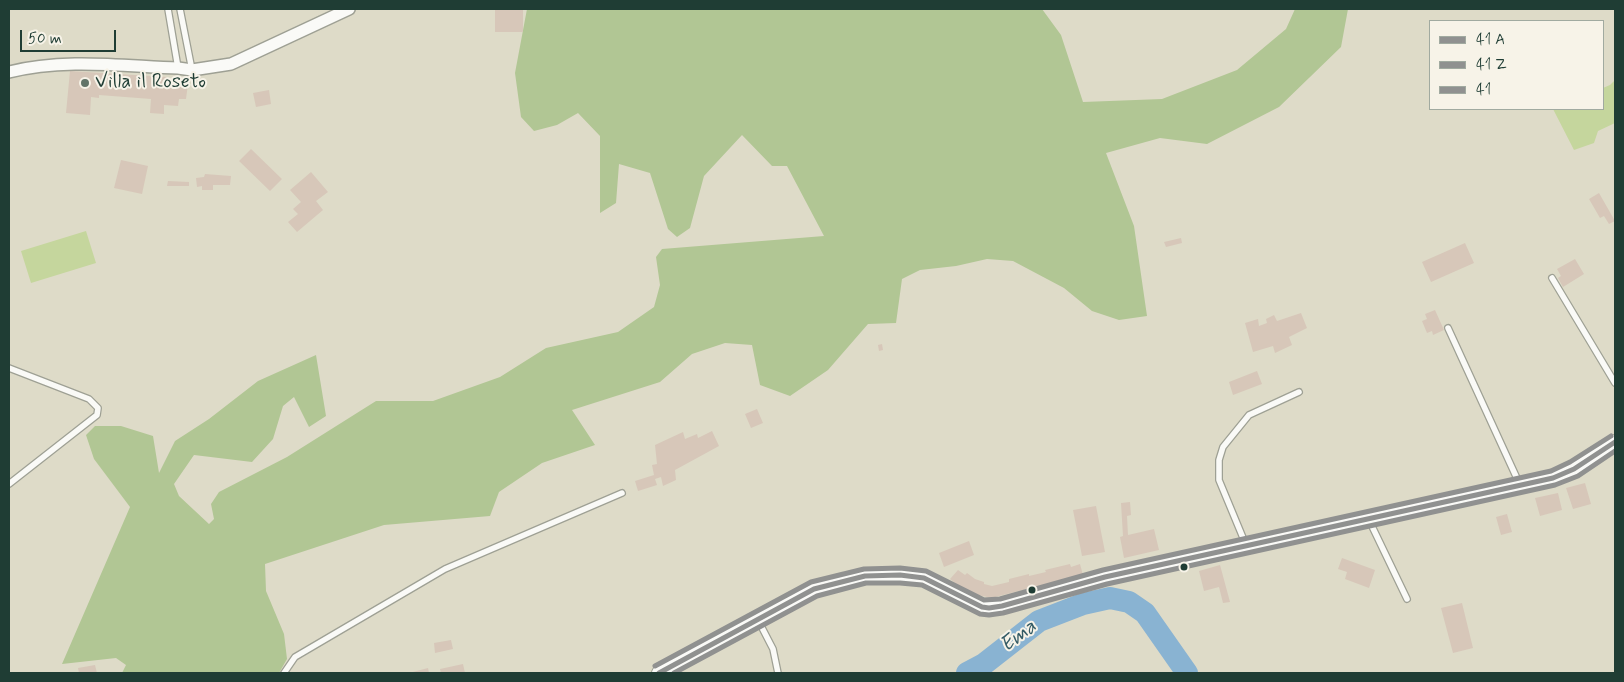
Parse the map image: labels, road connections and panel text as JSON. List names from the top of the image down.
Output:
{
  "water": ["Ema"],
  "places": ["Villa il Roseto"],
  "lines": ["transit line 41"],
  "legend": ["41 A", "41 Z", "41"],
  "scale_bar": "50 m"
}
